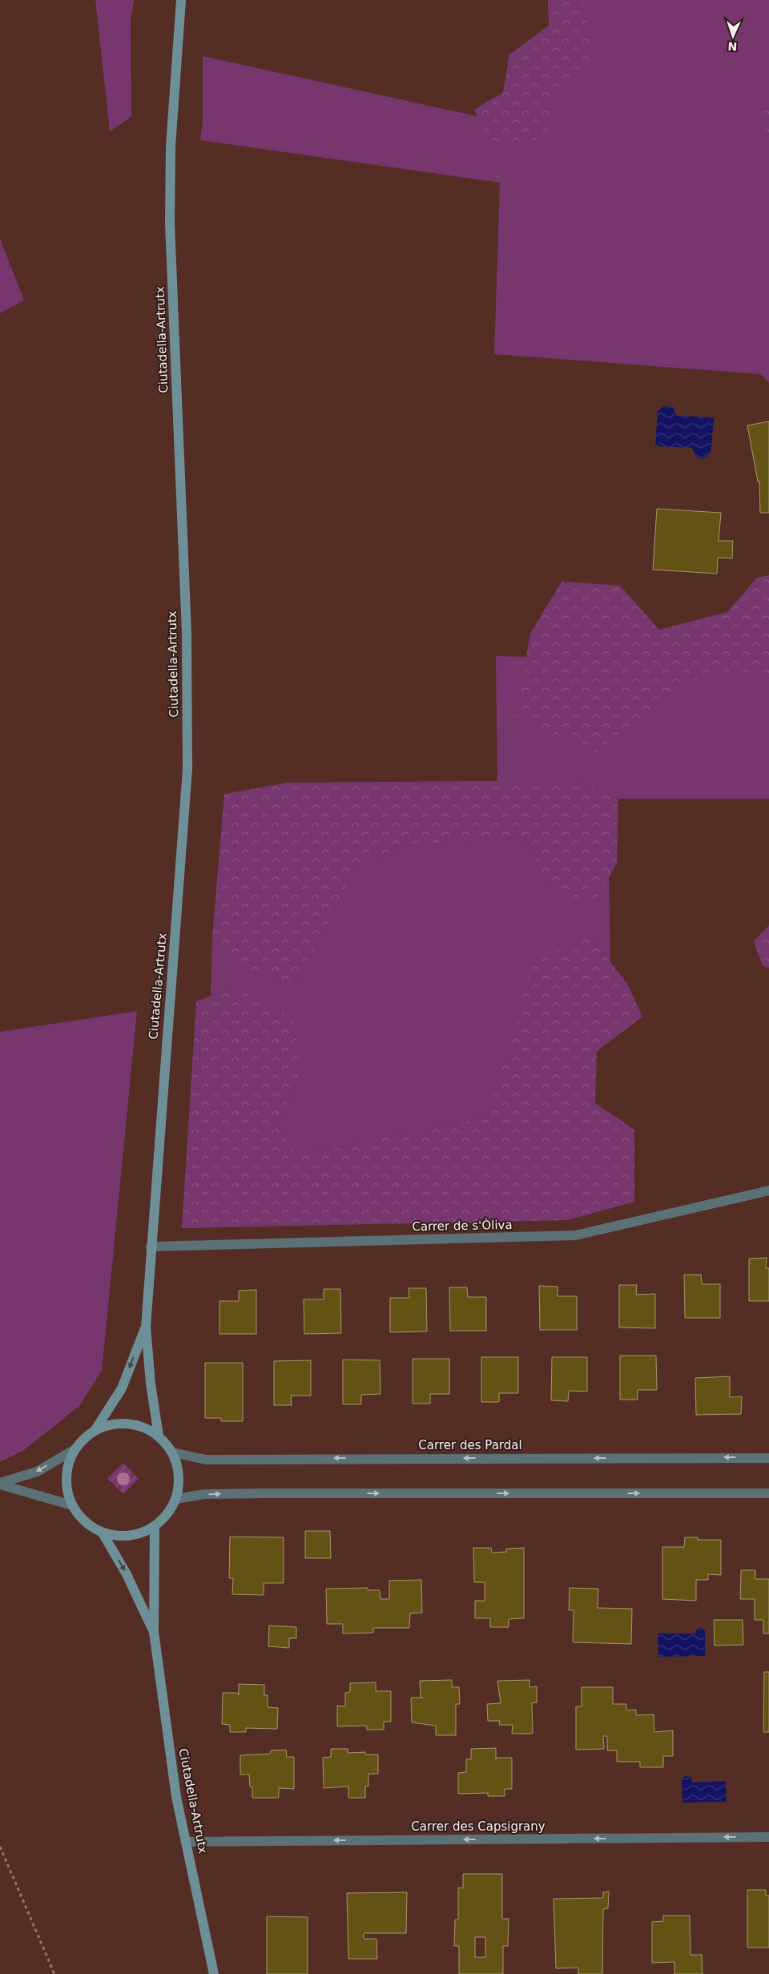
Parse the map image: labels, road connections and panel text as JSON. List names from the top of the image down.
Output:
{
  "streets": {
    "main road": ["Ciutadella-Artrutx"],
    "street": ["Carrer de s'Òliva", "Carrer des Pardal", "Carrer des Capsigrany"]
  },
  "crossings": [
    ["Ciutadella-Artrutx", "Carrer de s'Òliva"],
    ["Ciutadella-Artrutx", "Carrer des Pardal"],
    ["Ciutadella-Artrutx", "Carrer des Capsigrany"]
  ],
  "one_way": ["Carrer des Capsigrany"],
  "north": "bottom"
}
